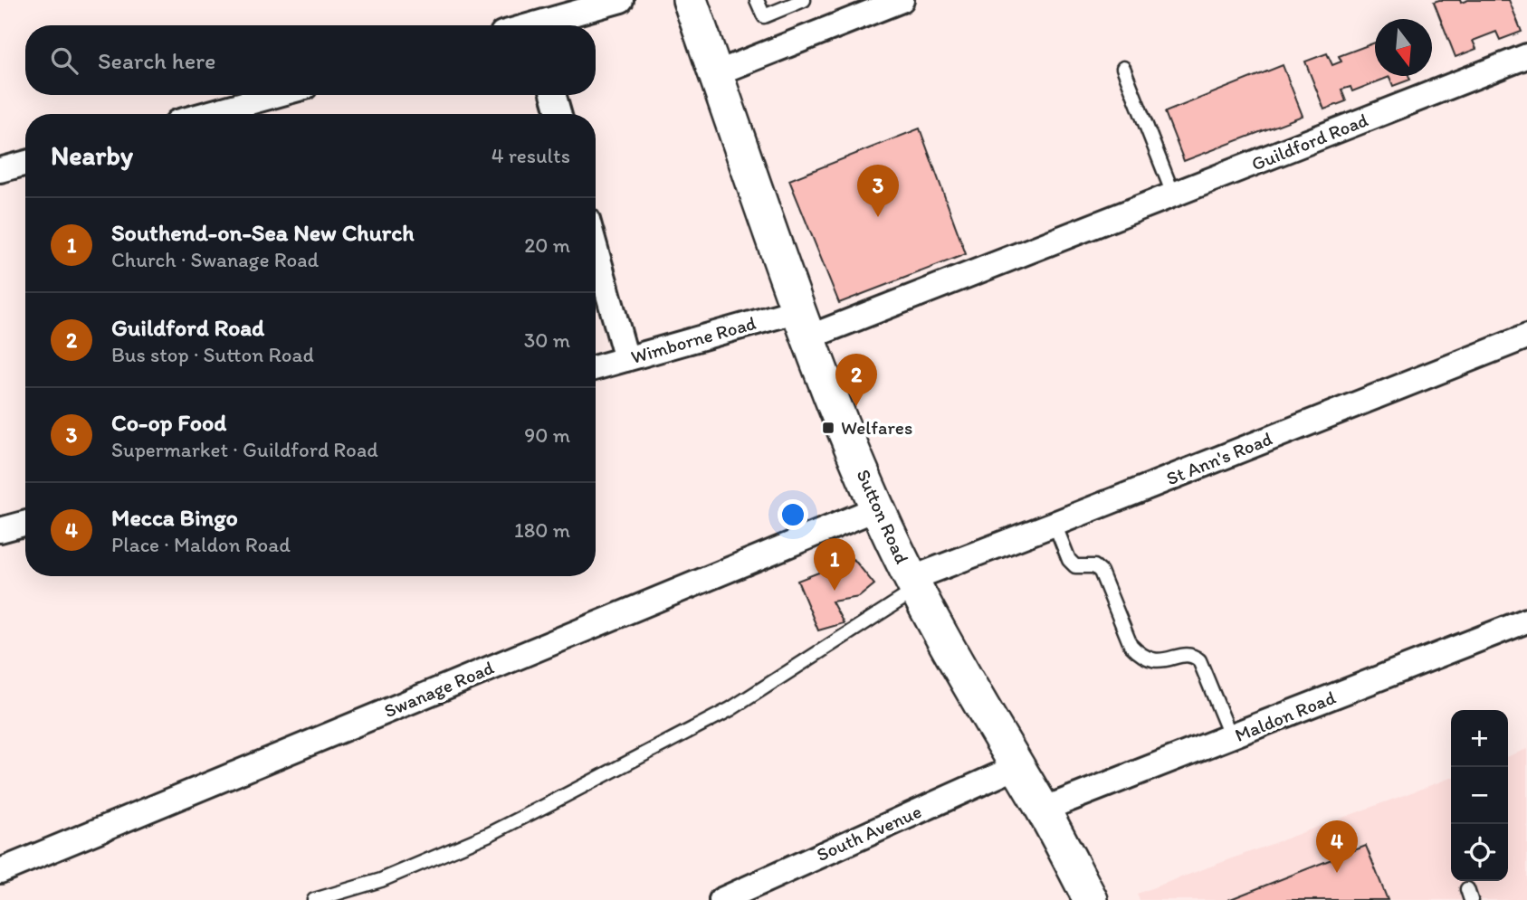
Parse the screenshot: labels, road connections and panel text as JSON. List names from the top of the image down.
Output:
{
  "streets": {
    "main road": ["Sutton Road"],
    "street": [
      "Guildford Road",
      "Wimborne Road",
      "St Ann's Road",
      "Swanage Road",
      "Maldon Road",
      "South Avenue"
    ]
  },
  "crossings": [
    ["Guildford Road", "Wimborne Road"],
    ["Guildford Road", "Sutton Road"],
    ["Wimborne Road", "Sutton Road"],
    ["St Ann's Road", "Sutton Road"],
    ["Sutton Road", "Swanage Road"],
    ["Sutton Road", "Maldon Road"],
    ["Sutton Road", "South Avenue"]
  ],
  "places": {
    "transit": ["Welfares"]
  },
  "north": "bottom",
  "page": {
    "search": "Search here",
    "heading": ["Nearby", "4 results"],
    "pins": [
      "3",
      "2",
      "1",
      "4"
    ],
    "list": [
      {
        "mark": "1",
        "name": "Southend-on-Sea New Church",
        "note": "Church · Swanage Road",
        "value": "20 m"
      },
      {
        "mark": "2",
        "name": "Guildford Road",
        "note": "Bus stop · Sutton Road",
        "value": "30 m"
      },
      {
        "mark": "3",
        "name": "Co-op Food",
        "note": "Supermarket · Guildford Road",
        "value": "90 m"
      },
      {
        "mark": "4",
        "name": "Mecca Bingo",
        "note": "Place · Maldon Road",
        "value": "180 m"
      }
    ],
    "map_buttons": ["+", "−"]
  }
}
